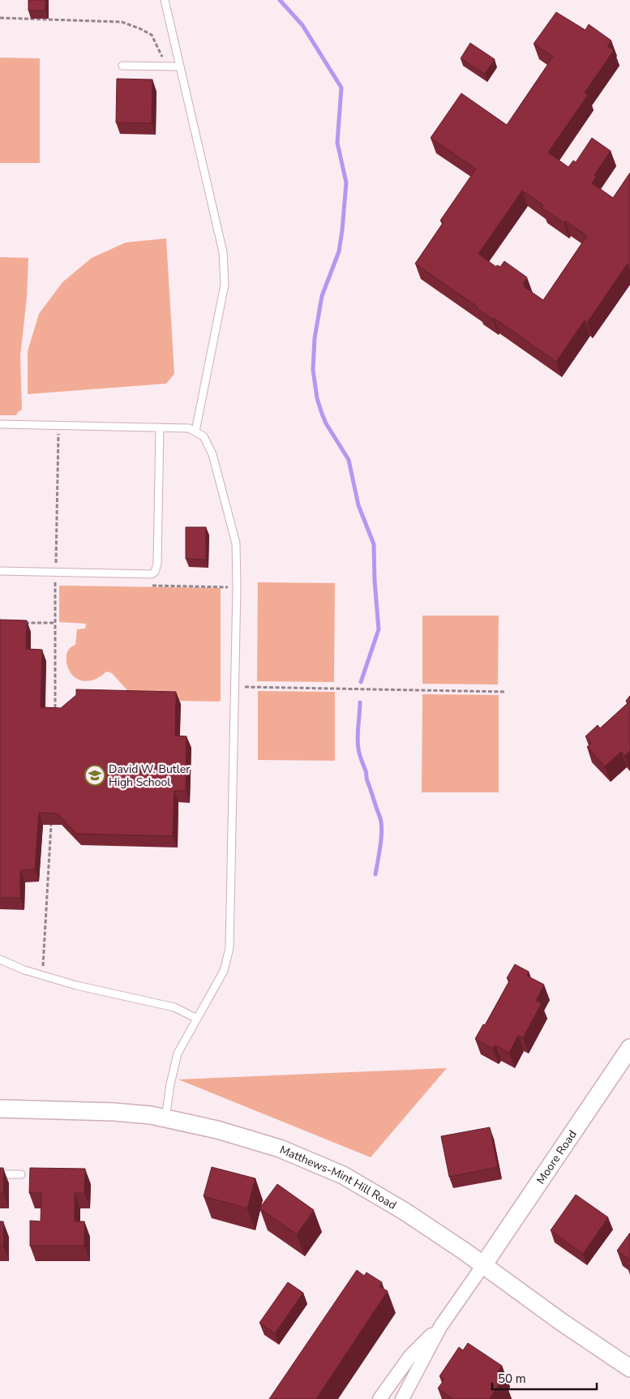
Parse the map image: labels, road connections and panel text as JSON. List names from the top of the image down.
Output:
{
  "streets": {
    "street": ["Moore Road", "Matthews-Mint Hill Road"]
  },
  "crossings": [
    ["Moore Road", "Matthews-Mint Hill Road"]
  ],
  "places": {
    "school or university": ["David W. Butler High School"]
  },
  "scale_bar": "50 m"
}
